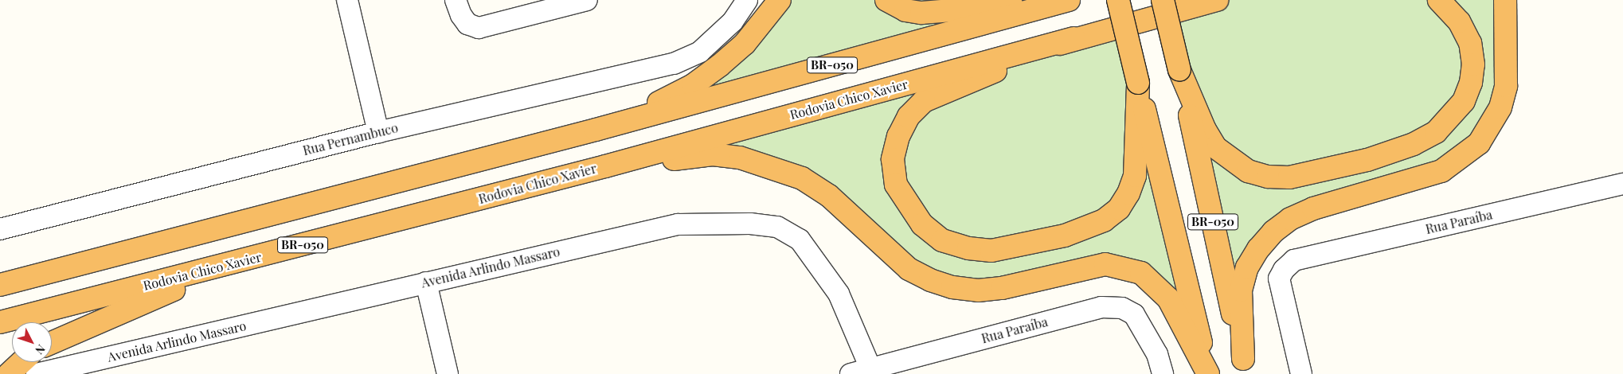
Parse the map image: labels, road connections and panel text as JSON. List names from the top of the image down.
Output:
{
  "streets": {
    "highway": ["BR-050", "Rodovia Chico Xavier"],
    "street": ["Rua Pernambuco", "Rua Paraíba", "Avenida Arlindo Massaro"]
  },
  "crossings": [
    ["Rua Paraíba", "Avenida Arlindo Massaro"]
  ],
  "north": "bottom right"
}
